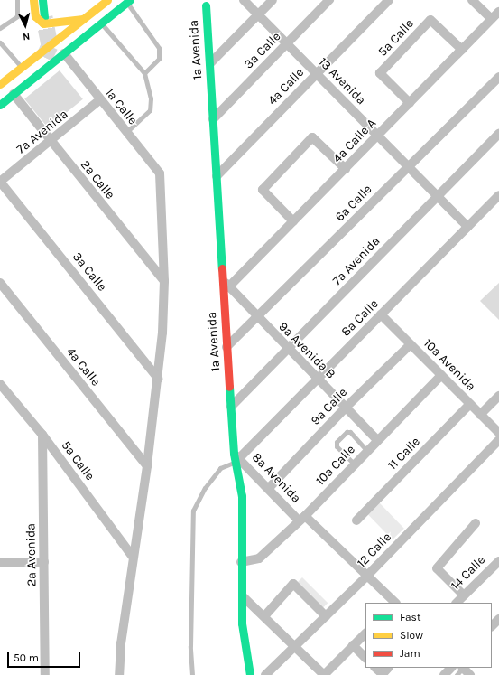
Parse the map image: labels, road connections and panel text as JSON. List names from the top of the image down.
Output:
{
  "streets": {
    "main road": ["1a Avenida"],
    "street": [
      "5a Calle",
      "3a Calle",
      "13 Avenida",
      "4a Calle",
      "1a Calle",
      "7a Avenida",
      "4a Calle A",
      "2a Calle",
      "6a Calle",
      "8a Calle",
      "9a Avenida B",
      "10a Avenida",
      "9a Calle",
      "11 Calle",
      "10a Calle",
      "8a Avenida",
      "12 Calle",
      "2a Avenida",
      "14 Calle"
    ]
  },
  "crossings": [
    ["5a Calle", "4a Calle A"],
    ["5a Calle", "2a Avenida"],
    ["1a Avenida", "3a Calle"],
    ["1a Avenida", "4a Calle"],
    ["1a Avenida", "7a Avenida"],
    ["1a Avenida", "6a Calle"],
    ["1a Avenida", "8a Calle"],
    ["1a Avenida", "9a Avenida B"],
    ["1a Avenida", "10a Calle"],
    ["1a Avenida", "8a Avenida"],
    ["3a Calle", "13 Avenida"],
    ["3a Calle", "7a Avenida"],
    ["13 Avenida", "4a Calle"],
    ["13 Avenida", "7a Avenida"],
    ["13 Avenida", "4a Calle A"],
    ["13 Avenida", "6a Calle"],
    ["13 Avenida", "8a Calle"],
    ["1a Calle", "7a Avenida"],
    ["1a Calle", "2a Calle"],
    ["7a Avenida", "2a Calle"],
    ["7a Avenida", "9a Avenida B"],
    ["4a Calle A", "9a Avenida B"],
    ["6a Calle", "9a Avenida B"],
    ["8a Calle", "9a Avenida B"],
    ["8a Calle", "10a Avenida"],
    ["8a Calle", "8a Avenida"],
    ["9a Avenida B", "9a Calle"],
    ["9a Avenida B", "10a Calle"],
    ["10a Avenida", "9a Calle"],
    ["10a Avenida", "11 Calle"],
    ["10a Avenida", "10a Calle"],
    ["9a Calle", "8a Avenida"],
    ["10a Calle", "8a Avenida"],
    ["8a Avenida", "12 Calle"]
  ],
  "legend": ["Fast", "Slow", "Jam"],
  "scale_bar": "50 m",
  "north": "bottom"
}
